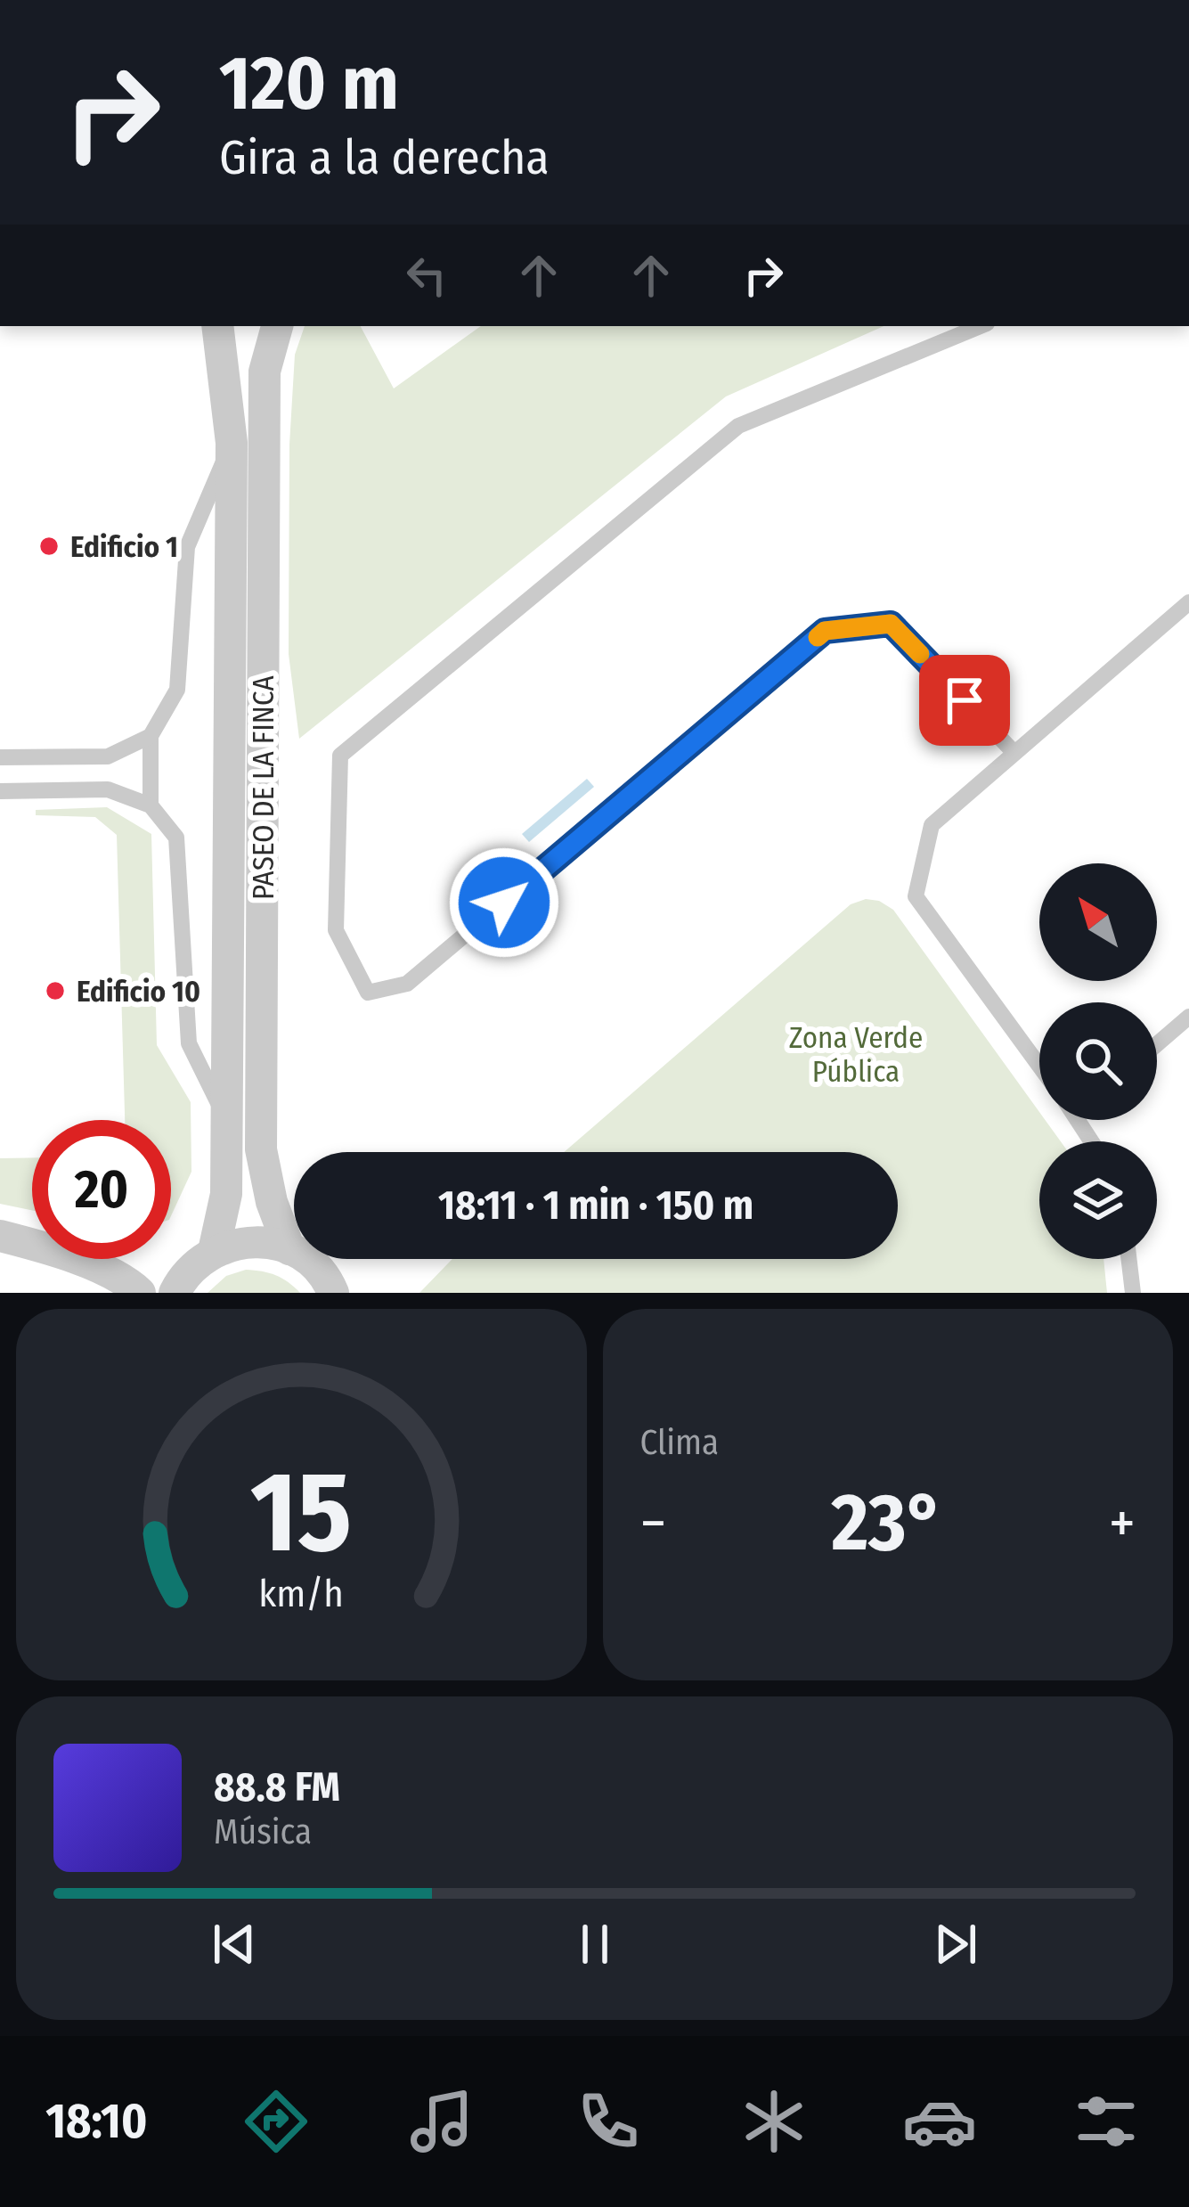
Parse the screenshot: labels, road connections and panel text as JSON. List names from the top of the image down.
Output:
{
  "streets": {
    "street": ["PASEO DE LA FINCA"]
  },
  "parks": ["Zona Verde Pública"],
  "places": ["Edificio 1", "Edificio 10"],
  "north": "top left",
  "page": {
    "turn": ["120 m", "Gira a la derecha"],
    "limit": "20",
    "trip": "18:11 · 1 min · 150 m",
    "tile": "Clima",
    "heat": ["−", "23°", "+"],
    "song": ["88.8 FM", "Música"],
    "tabs": "18:10",
    "gauge": ["15", "km/h"]
  }
}
